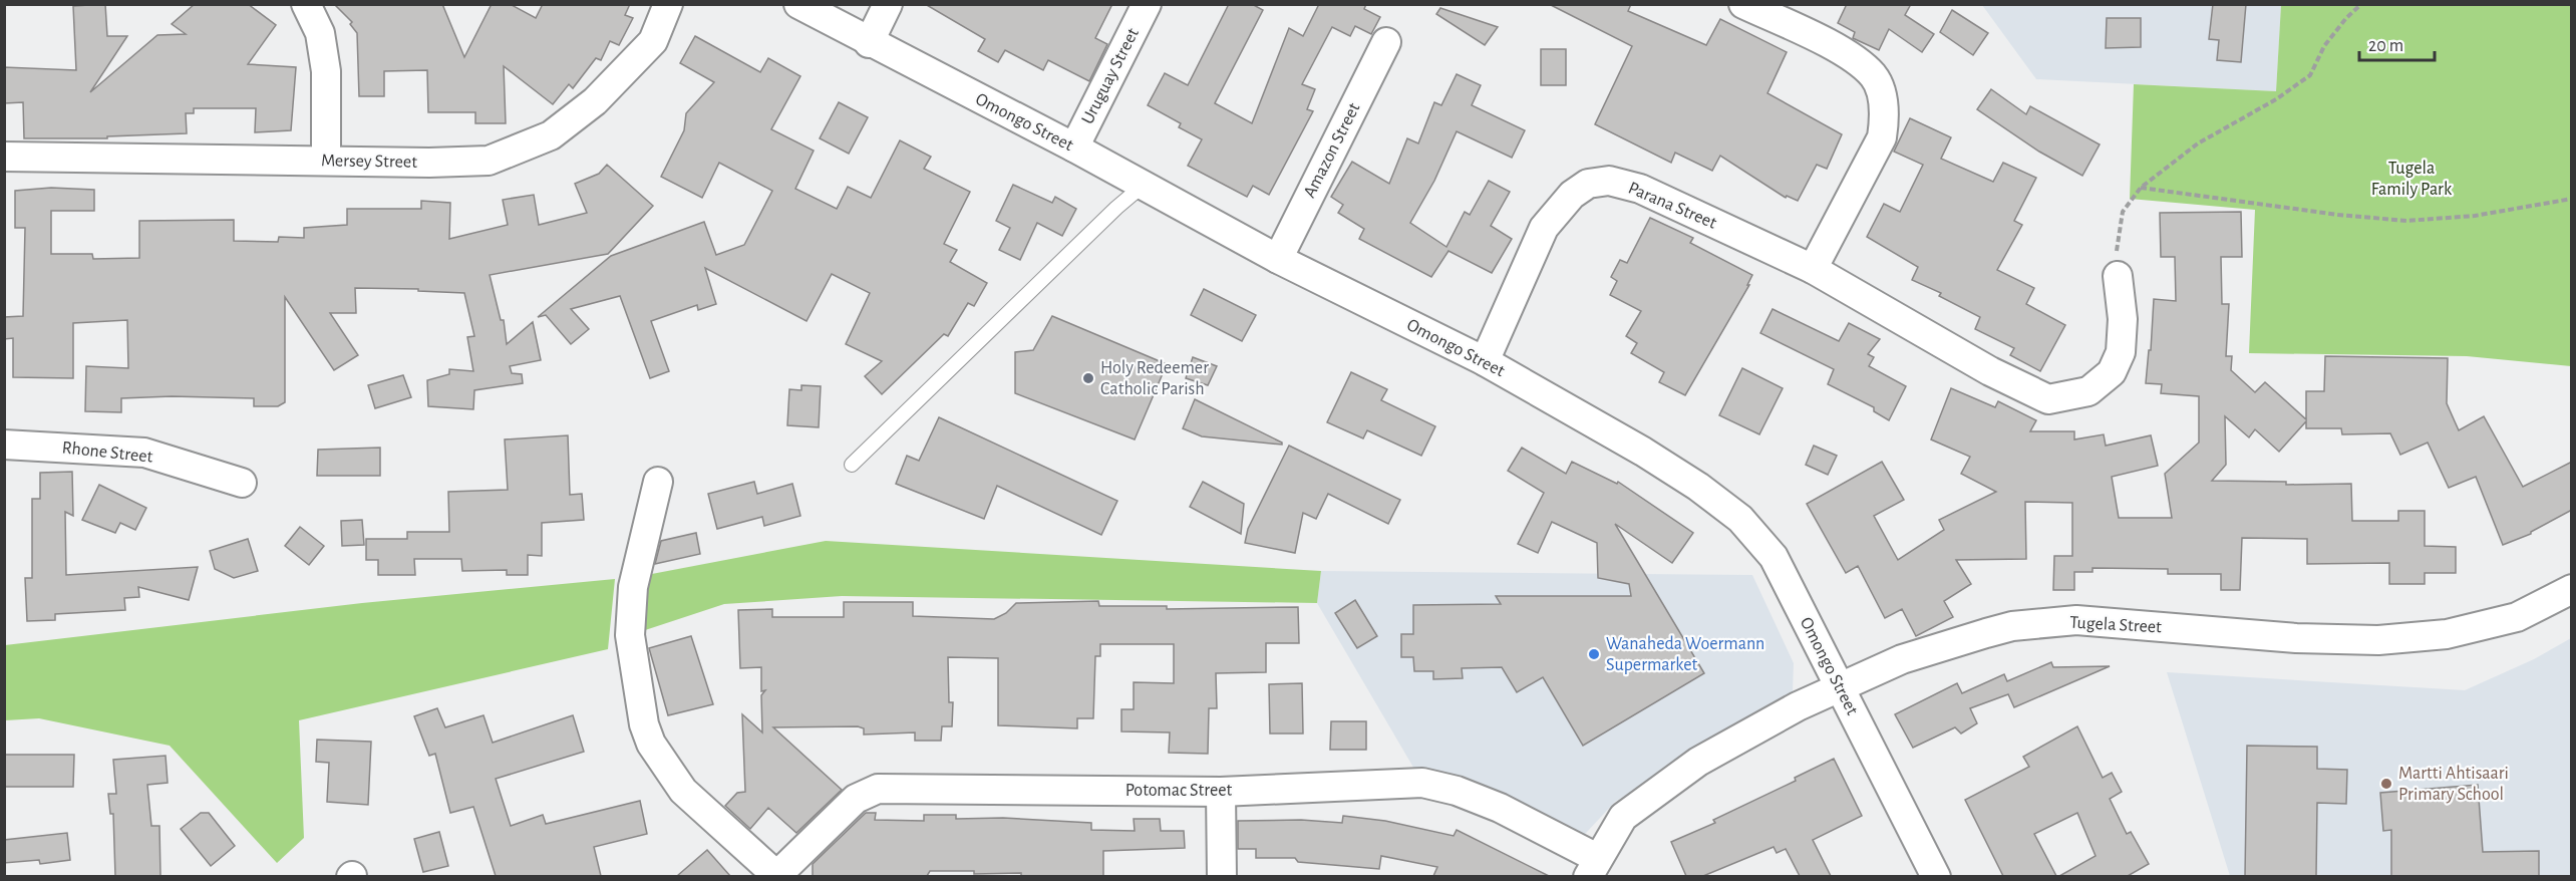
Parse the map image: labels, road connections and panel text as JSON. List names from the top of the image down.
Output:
{
  "streets": {
    "street": [
      "Uruguay Street",
      "Omongo Street",
      "Amazon Street",
      "Mersey Street",
      "Parana Street",
      "Rhone Street",
      "Tugela Street",
      "Potomac Street"
    ]
  },
  "crossings": [
    ["Uruguay Street", "Omongo Street"],
    ["Omongo Street", "Amazon Street"],
    ["Omongo Street", "Parana Street"],
    ["Omongo Street", "Tugela Street"],
    ["Tugela Street", "Potomac Street"]
  ],
  "parks": ["Tugela Family Park"],
  "places": ["Holy Redeemer Catholic Parish", "Wanaheda Woermann Supermarket", "Martti Ahtisaari Primary School"],
  "scale_bar": "20 m"
}
